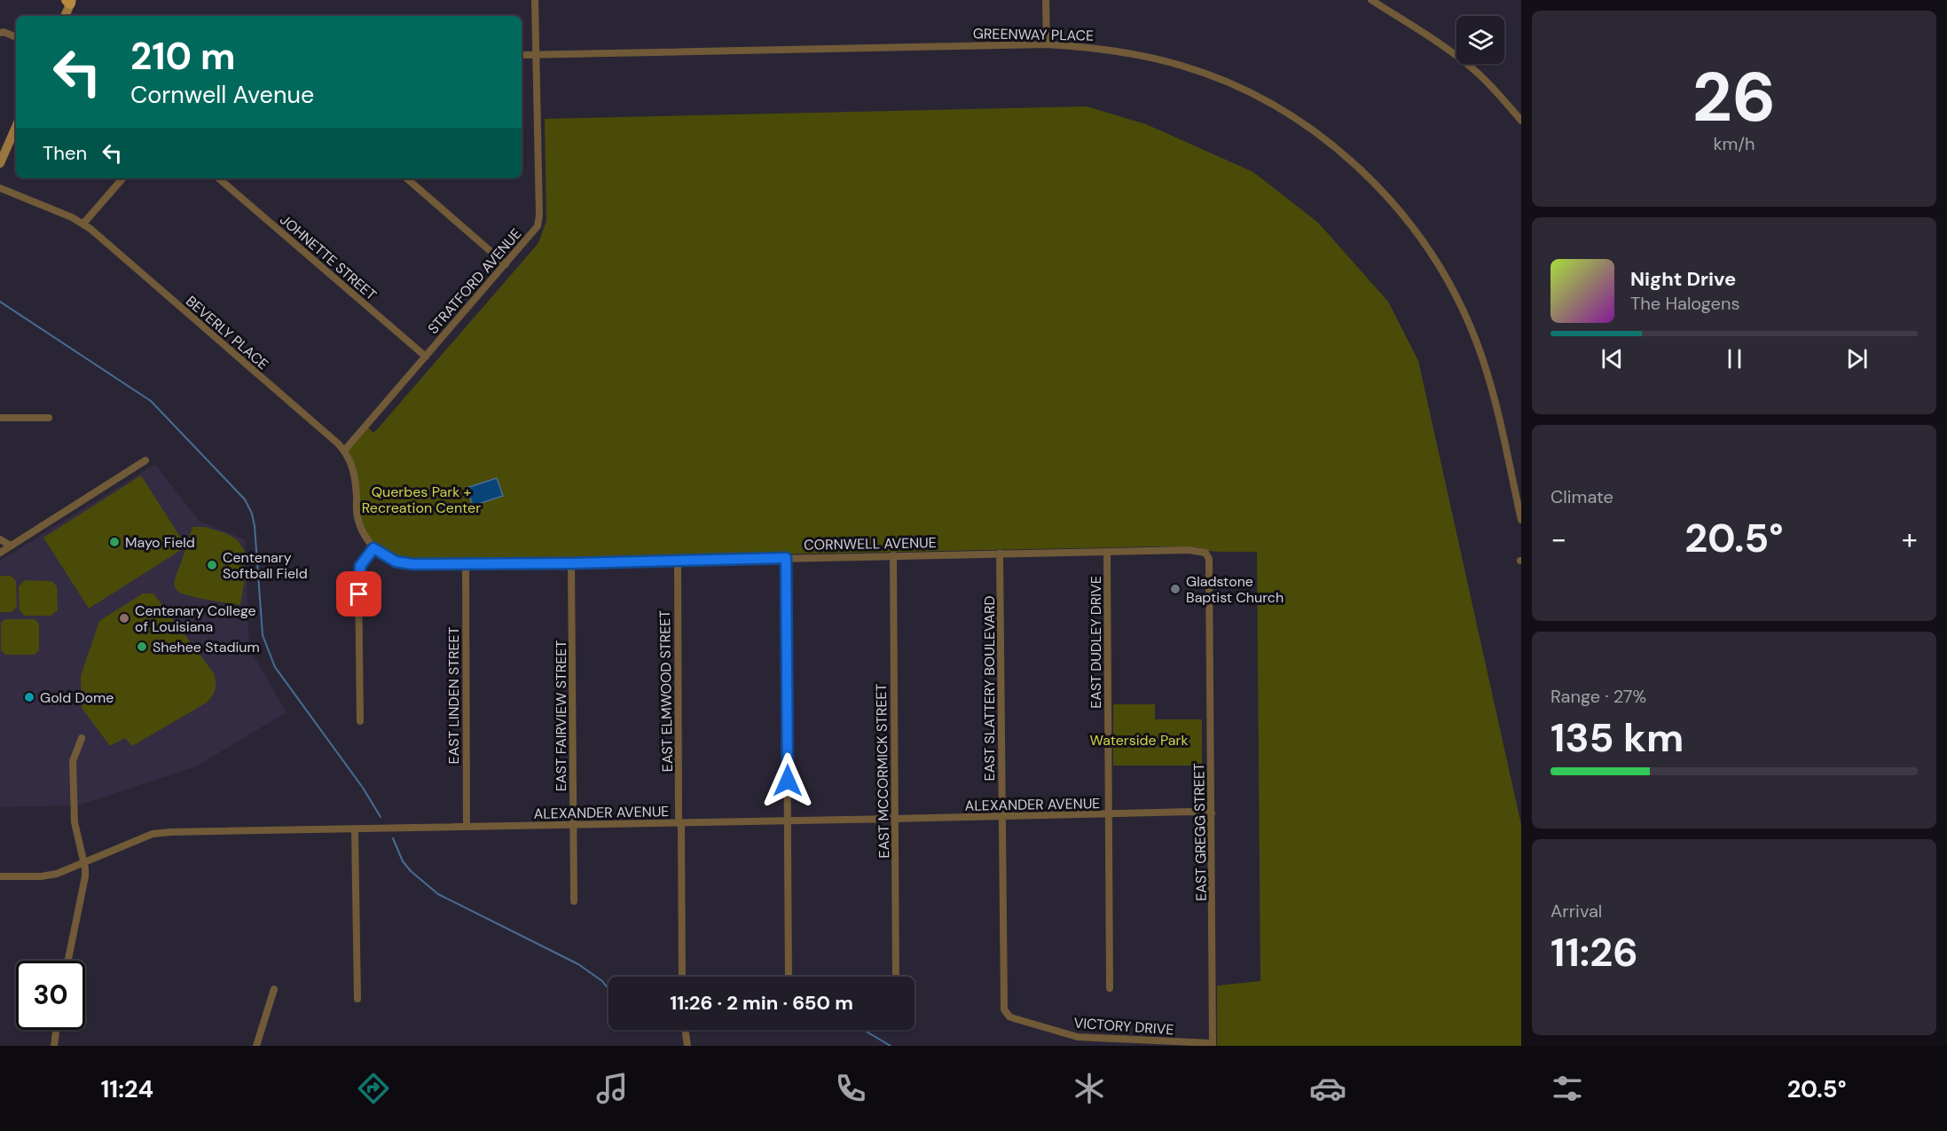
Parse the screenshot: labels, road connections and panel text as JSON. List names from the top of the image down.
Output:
{
  "streets": {
    "street": [
      "GREENWAY PLACE",
      "JOHNETTE STREET",
      "STRATFORD AVENUE",
      "BEVERLY PLACE",
      "CORNWELL AVENUE",
      "EAST DUDLEY DRIVE",
      "EAST SLATTERY BOULEVARD",
      "EAST ELMWOOD STREET",
      "EAST LINDEN STREET",
      "EAST FAIRVIEW STREET",
      "EAST MCCORMICK STREET",
      "ALEXANDER AVENUE",
      "EAST GREGG STREET",
      "VICTORY DRIVE"
    ]
  },
  "crossings": [
    ["GREENWAY PLACE", "STRATFORD AVENUE"],
    ["JOHNETTE STREET", "STRATFORD AVENUE"],
    ["STRATFORD AVENUE", "BEVERLY PLACE"],
    ["BEVERLY PLACE", "CORNWELL AVENUE"],
    ["CORNWELL AVENUE", "EAST DUDLEY DRIVE"],
    ["CORNWELL AVENUE", "EAST SLATTERY BOULEVARD"],
    ["CORNWELL AVENUE", "EAST ELMWOOD STREET"],
    ["CORNWELL AVENUE", "EAST LINDEN STREET"],
    ["CORNWELL AVENUE", "EAST FAIRVIEW STREET"],
    ["CORNWELL AVENUE", "EAST MCCORMICK STREET"],
    ["CORNWELL AVENUE", "EAST GREGG STREET"],
    ["EAST DUDLEY DRIVE", "ALEXANDER AVENUE"],
    ["EAST SLATTERY BOULEVARD", "ALEXANDER AVENUE"],
    ["EAST SLATTERY BOULEVARD", "VICTORY DRIVE"],
    ["EAST ELMWOOD STREET", "ALEXANDER AVENUE"],
    ["EAST LINDEN STREET", "ALEXANDER AVENUE"],
    ["EAST FAIRVIEW STREET", "ALEXANDER AVENUE"],
    ["EAST MCCORMICK STREET", "ALEXANDER AVENUE"],
    ["ALEXANDER AVENUE", "EAST GREGG STREET"],
    ["EAST GREGG STREET", "VICTORY DRIVE"]
  ],
  "parks": ["Querbes Park + Recreation Center", "Waterside Park"],
  "places": [
    "Mayo Field",
    "Centenary Softball Field",
    "Gladstone Baptist Church",
    "Centenary College of Louisiana",
    "Shehee Stadium",
    "Gold Dome"
  ],
  "page": {
    "tile": [
      ["26", "km/h"],
      "Climate",
      ["Range · 27%", "135 km"],
      ["Arrival", "11:26"]
    ],
    "turn": ["210 m", "Cornwell Avenue"],
    "then": "Then",
    "song": ["Night Drive", "The Halogens"],
    "heat": ["−", "20.5°", "+"],
    "limit": "30",
    "trip": "11:26 · 2 min · 650 m",
    "tabs": ["11:24", "20.5°"]
  }
}
